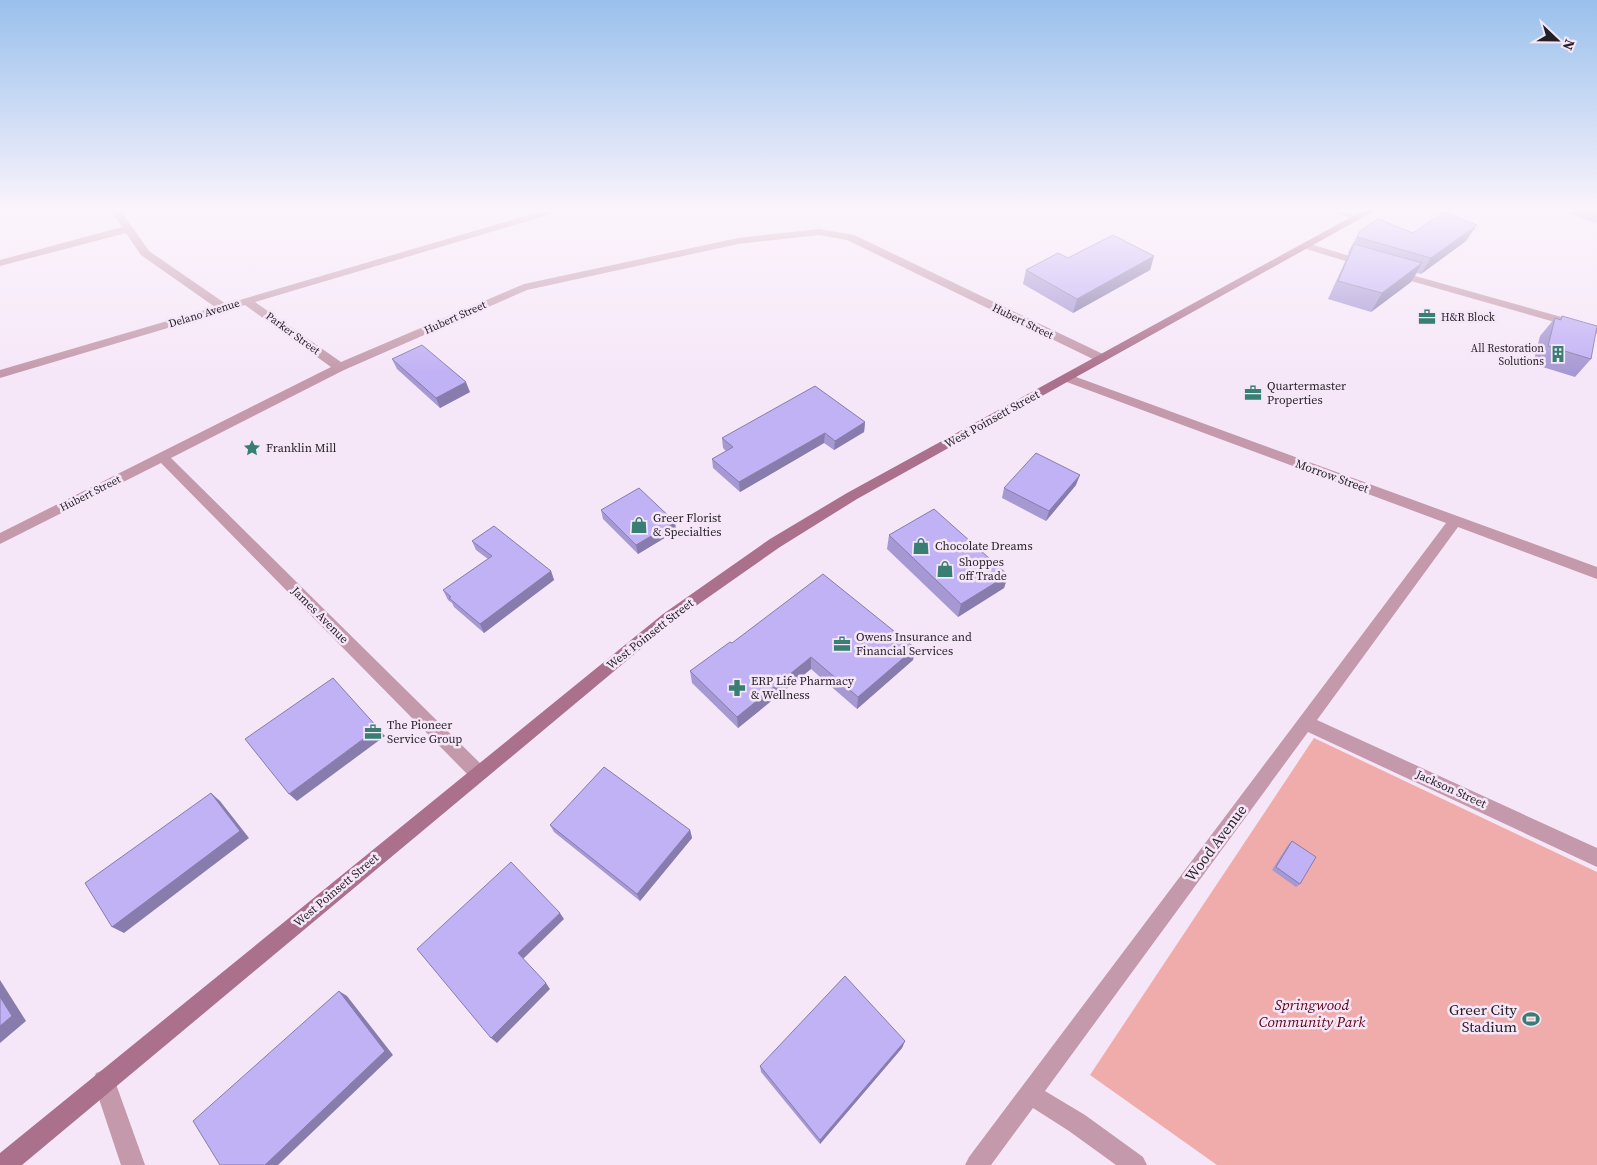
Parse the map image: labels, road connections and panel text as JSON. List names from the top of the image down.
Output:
{
  "streets": {
    "main road": ["West Poinsett Street"],
    "street": [
      "Delano Avenue",
      "Hubert Street",
      "Parker Street",
      "Morrow Street",
      "James Avenue",
      "Jackson Street",
      "Wood Avenue"
    ]
  },
  "crossings": [
    ["Delano Avenue", "Parker Street"],
    ["Hubert Street", "Parker Street"],
    ["Hubert Street", "West Poinsett Street"],
    ["Hubert Street", "James Avenue"],
    ["West Poinsett Street", "Morrow Street"],
    ["West Poinsett Street", "James Avenue"],
    ["Morrow Street", "Wood Avenue"],
    ["Jackson Street", "Wood Avenue"]
  ],
  "parks": ["Springwood Community Park"],
  "places": {
    "office": [
      "H&R Block",
      "Quartermaster Properties",
      "Owens Insurance and Financial Services",
      "The Pioneer Service Group"
    ],
    "building": ["All Restoration Solutions"],
    "place": ["Franklin Mill"],
    "shop": ["Greer Florist & Specialties", "Chocolate Dreams", "Shoppes off Trade"],
    "pharmacy": ["ERP Life Pharmacy & Wellness"],
    "sports": ["Greer City Stadium"]
  },
  "north": "right"
}
